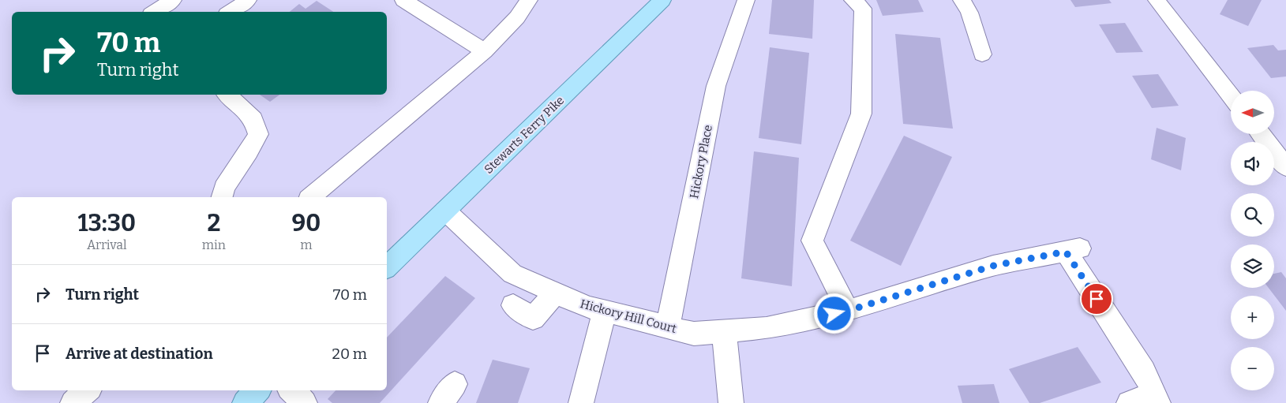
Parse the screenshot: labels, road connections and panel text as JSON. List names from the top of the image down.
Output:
{
  "streets": {
    "main road": ["Stewarts Ferry Pike"],
    "street": ["Hickory Place", "Hickory Hill Court"]
  },
  "crossings": [
    ["Stewarts Ferry Pike", "Hickory Hill Court"],
    ["Hickory Place", "Hickory Hill Court"]
  ],
  "north": "left",
  "page": {
    "turn": ["70 m", "Turn right"],
    "map_buttons": ["+", "−"],
    "eta": [
      "13:30",
      "Arrival",
      "2",
      "min",
      "90",
      "m"
    ],
    "list": [
      {
        "name": "Turn right",
        "value": "70 m"
      },
      {
        "name": "Arrive at destination",
        "value": "20 m"
      }
    ]
  }
}
